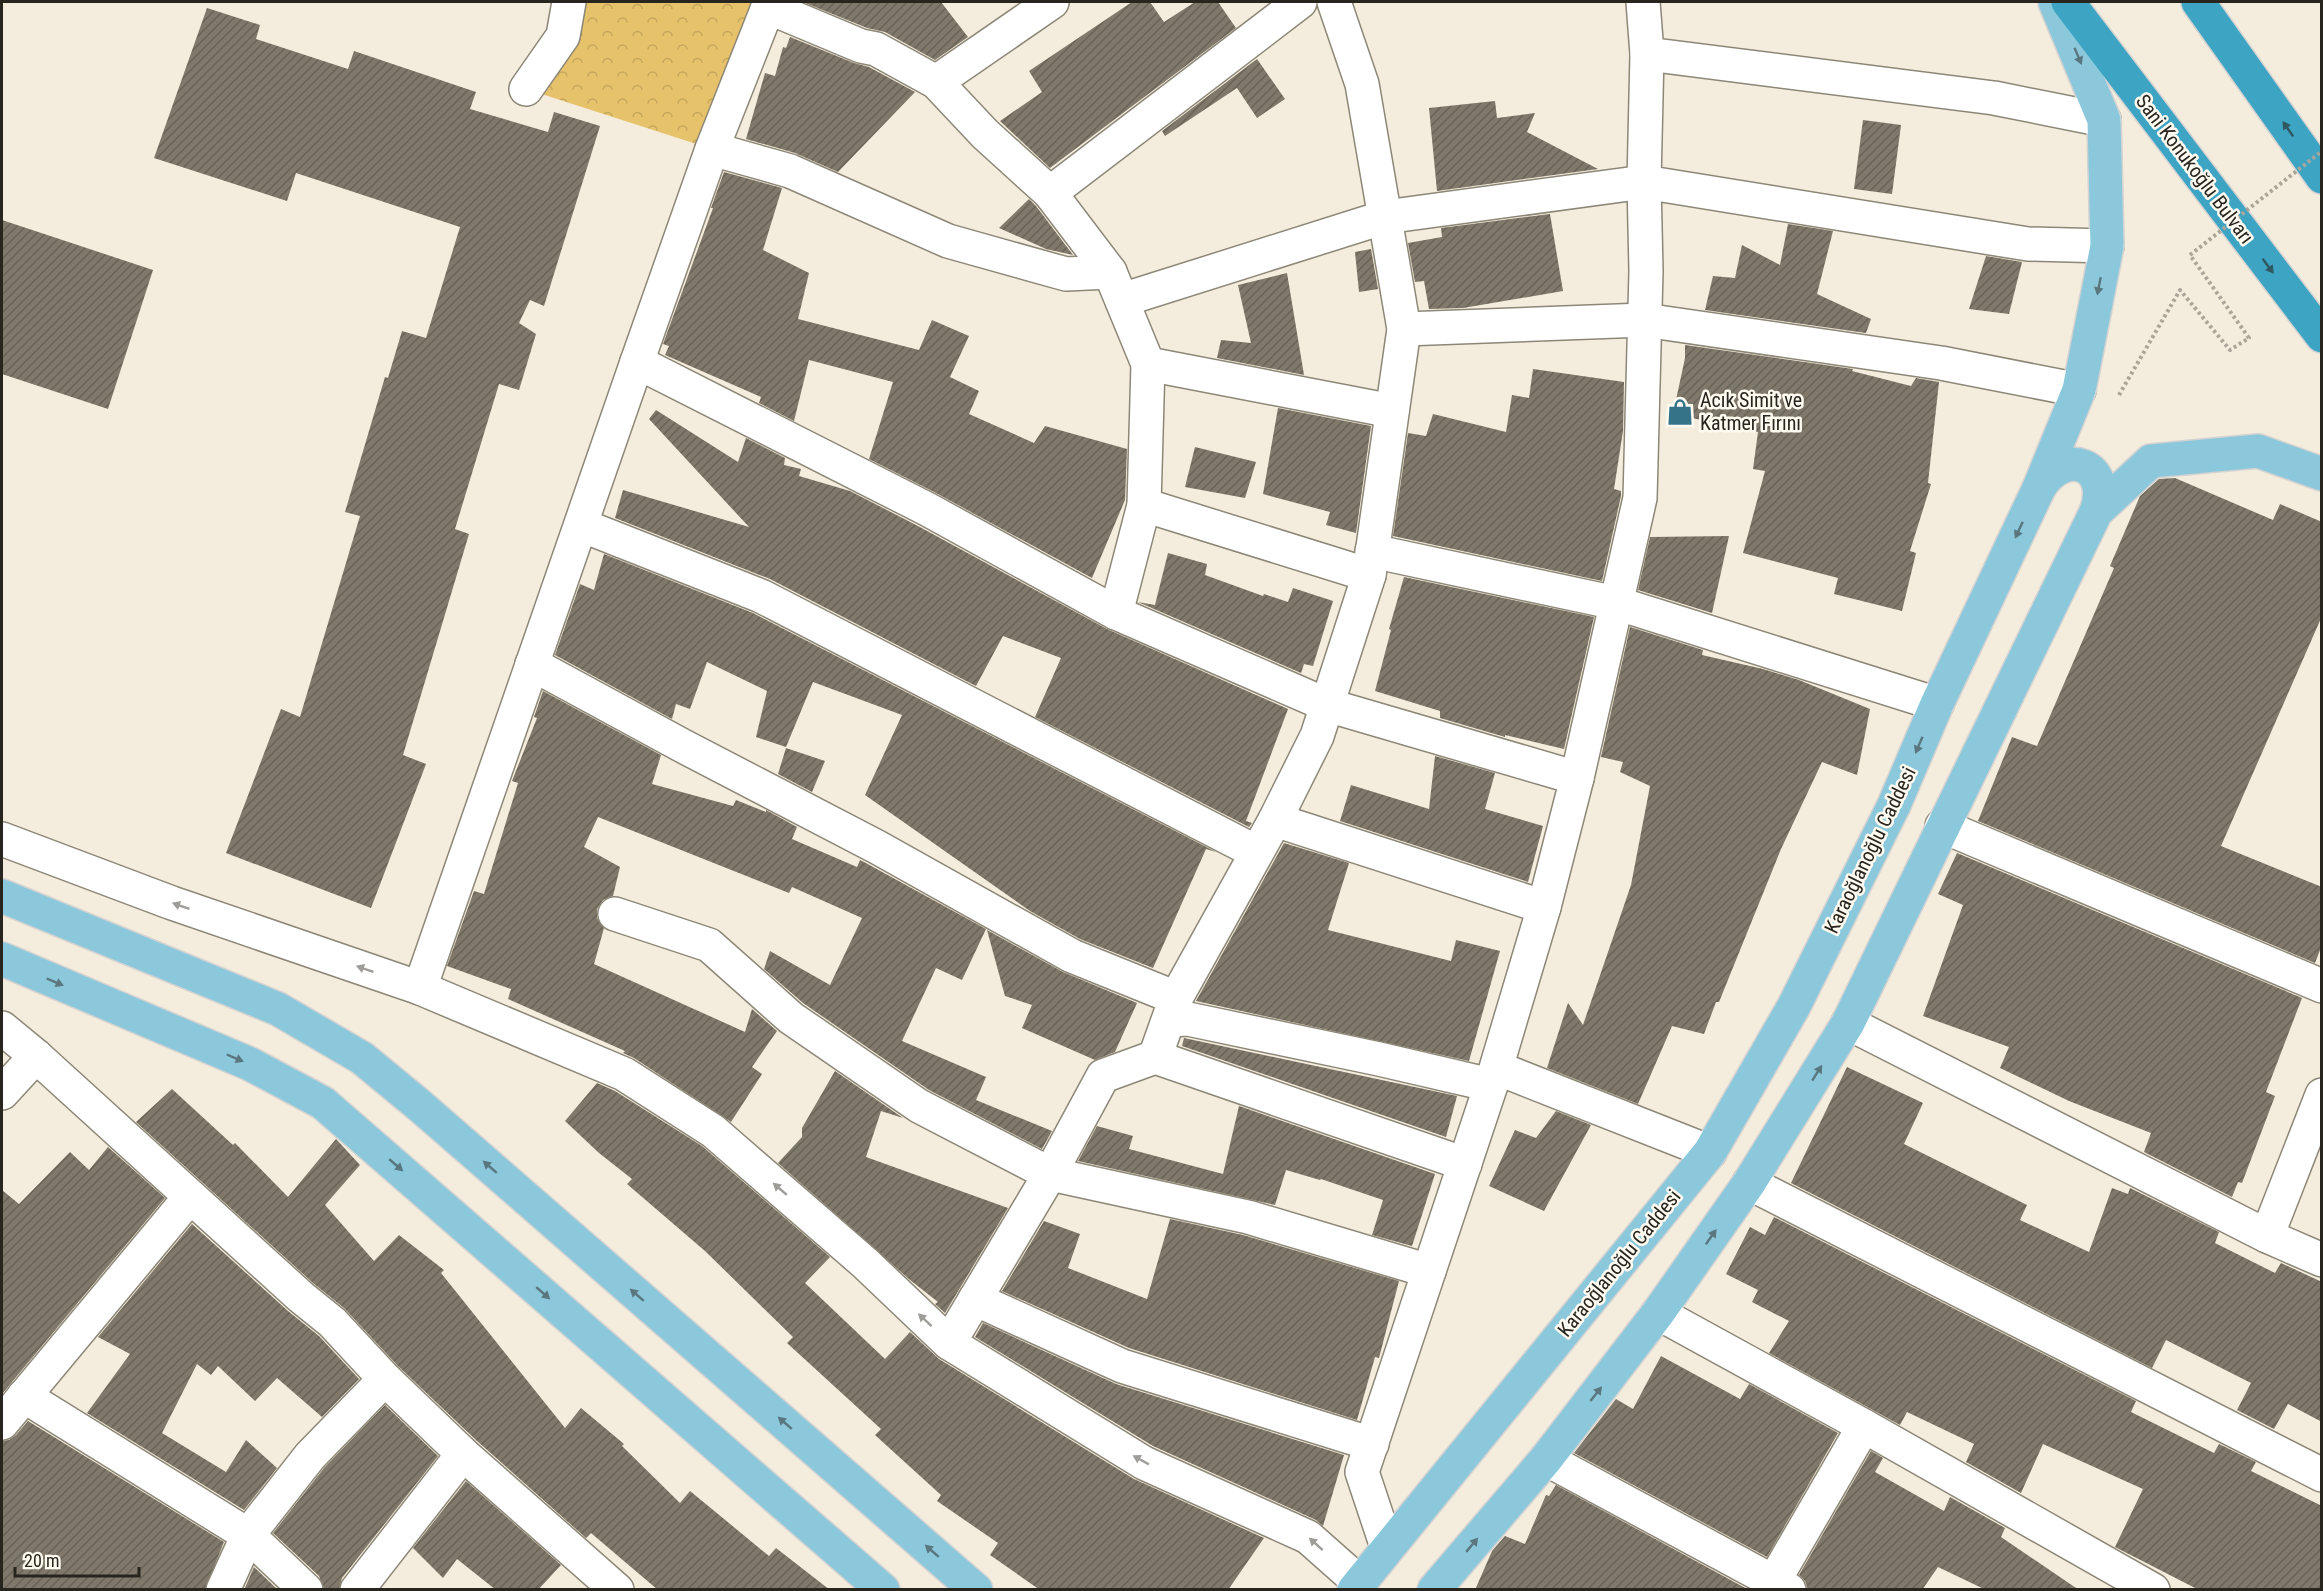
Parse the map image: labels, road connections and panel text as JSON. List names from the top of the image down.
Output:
{
  "streets": {
    "highway": ["Sani Konukoğlu Bulvarı"],
    "main road": ["Karaoğlanoğlu Caddesi"]
  },
  "places": {
    "shop": ["Acık Simit ve Katmer Fırını"]
  },
  "scale_bar": "20 m"
}
